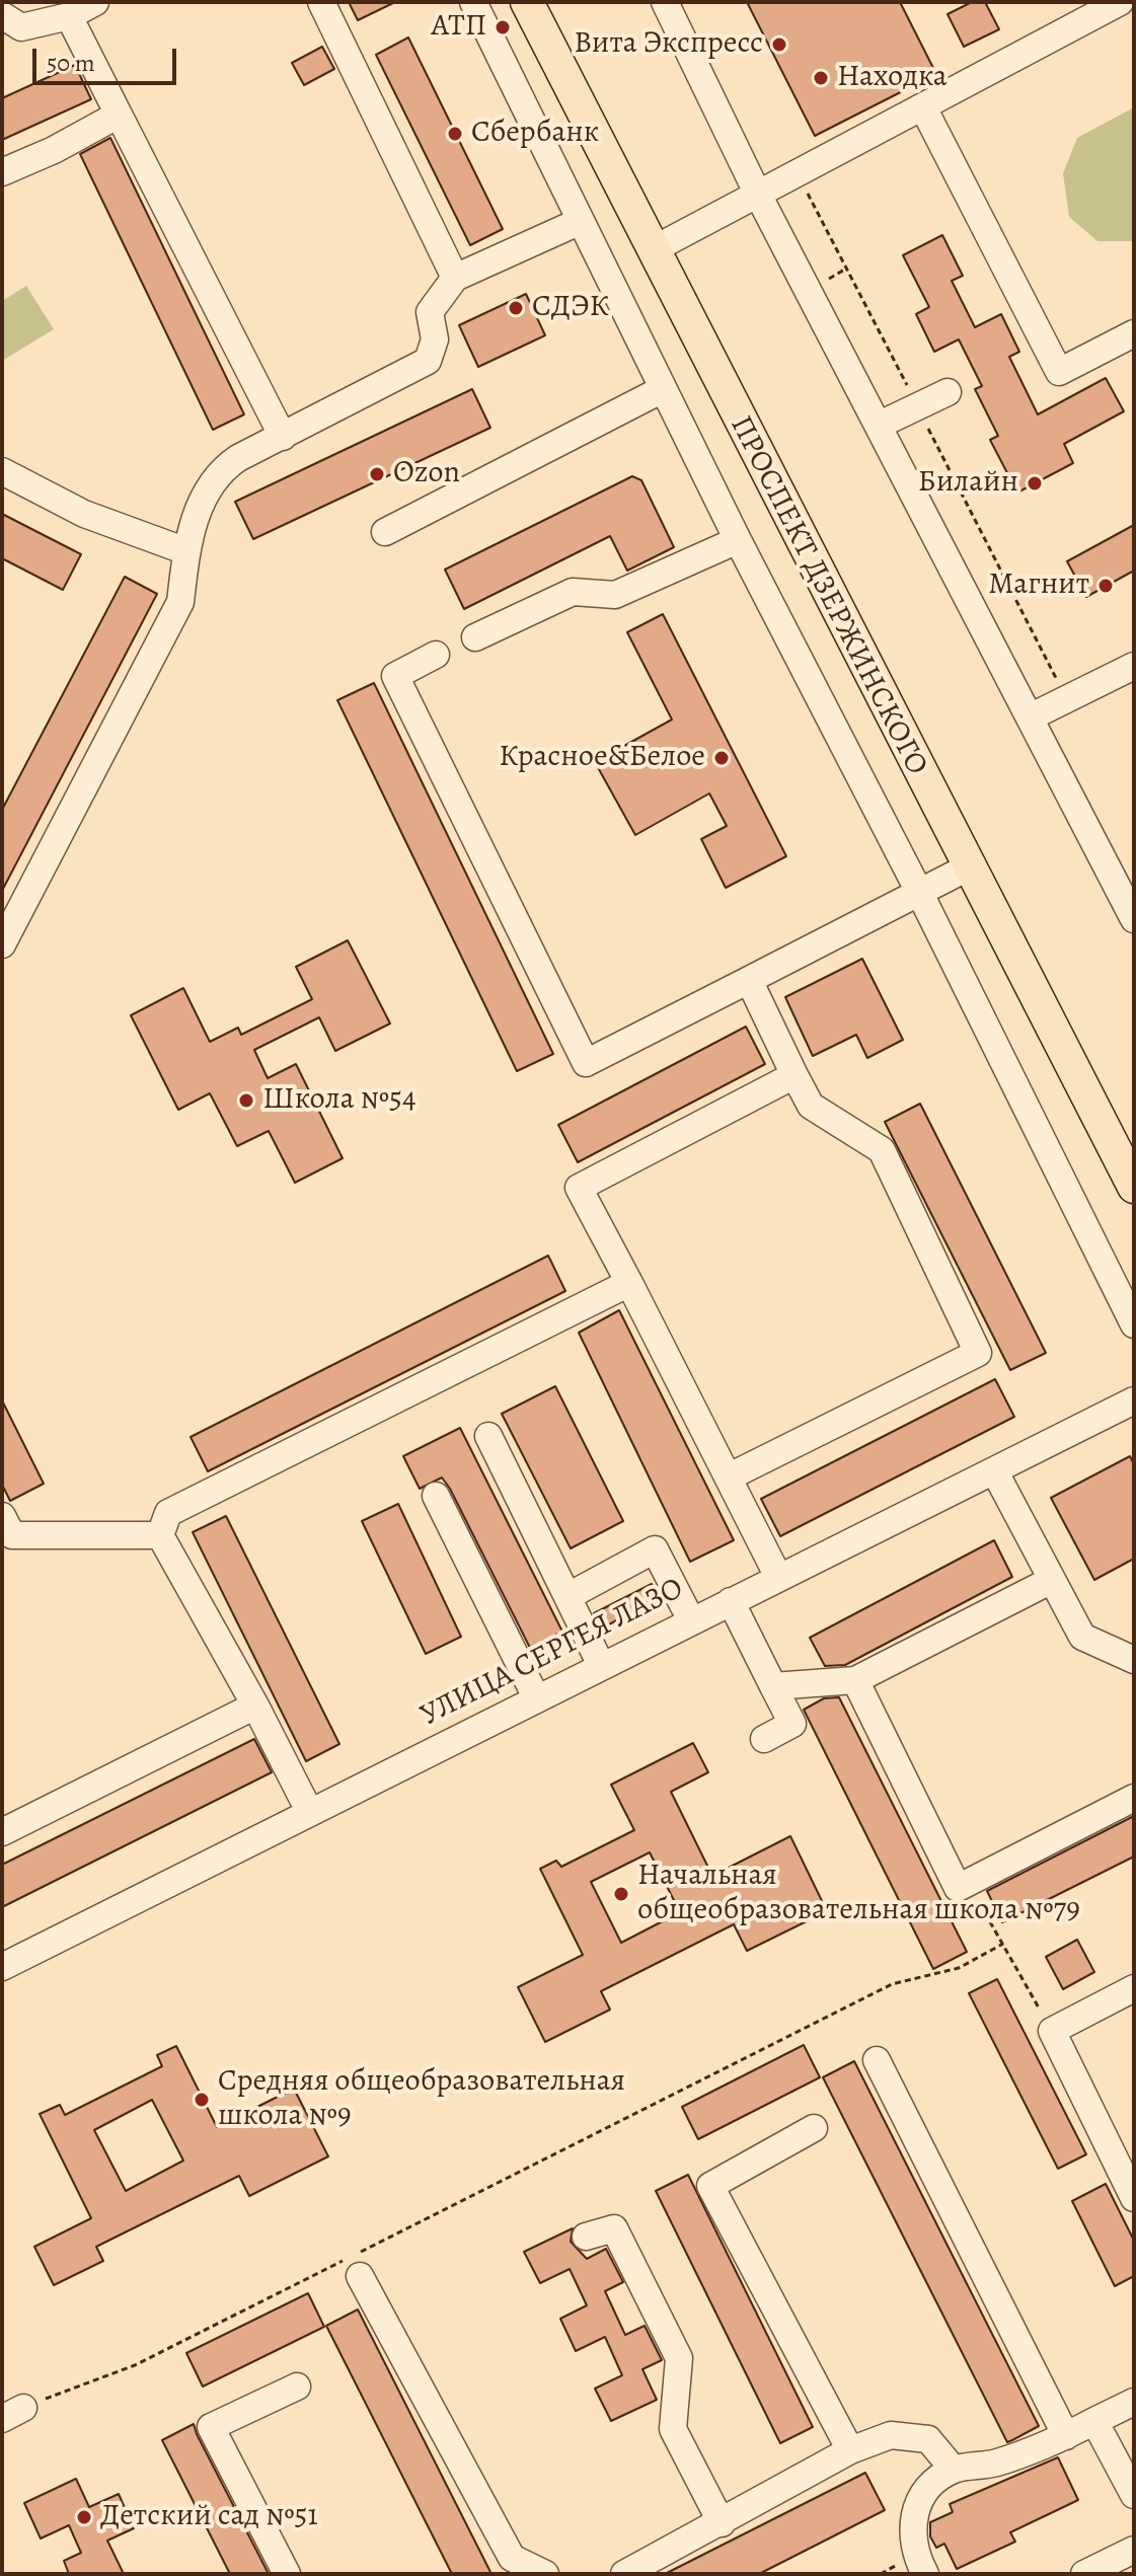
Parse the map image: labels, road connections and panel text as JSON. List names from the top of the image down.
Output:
{
  "streets": {
    "main road": ["ПРОСПЕКТ ДЗЕРЖИНСКОГО"],
    "street": ["УЛИЦА СЕРГЕЯ ЛАЗО"]
  },
  "places": [
    "АТП",
    "Вита Экспресс",
    "Находка",
    "Сбербанк",
    "СДЭК",
    "Ozon",
    "Билайн",
    "Магнит",
    "Красное&Белое",
    "Школа №54",
    "Начальная общеобразовательная школа №79",
    "Средняя общеобразовательная школа №9",
    "Детский сад №51"
  ],
  "scale_bar": "50 m"
}
